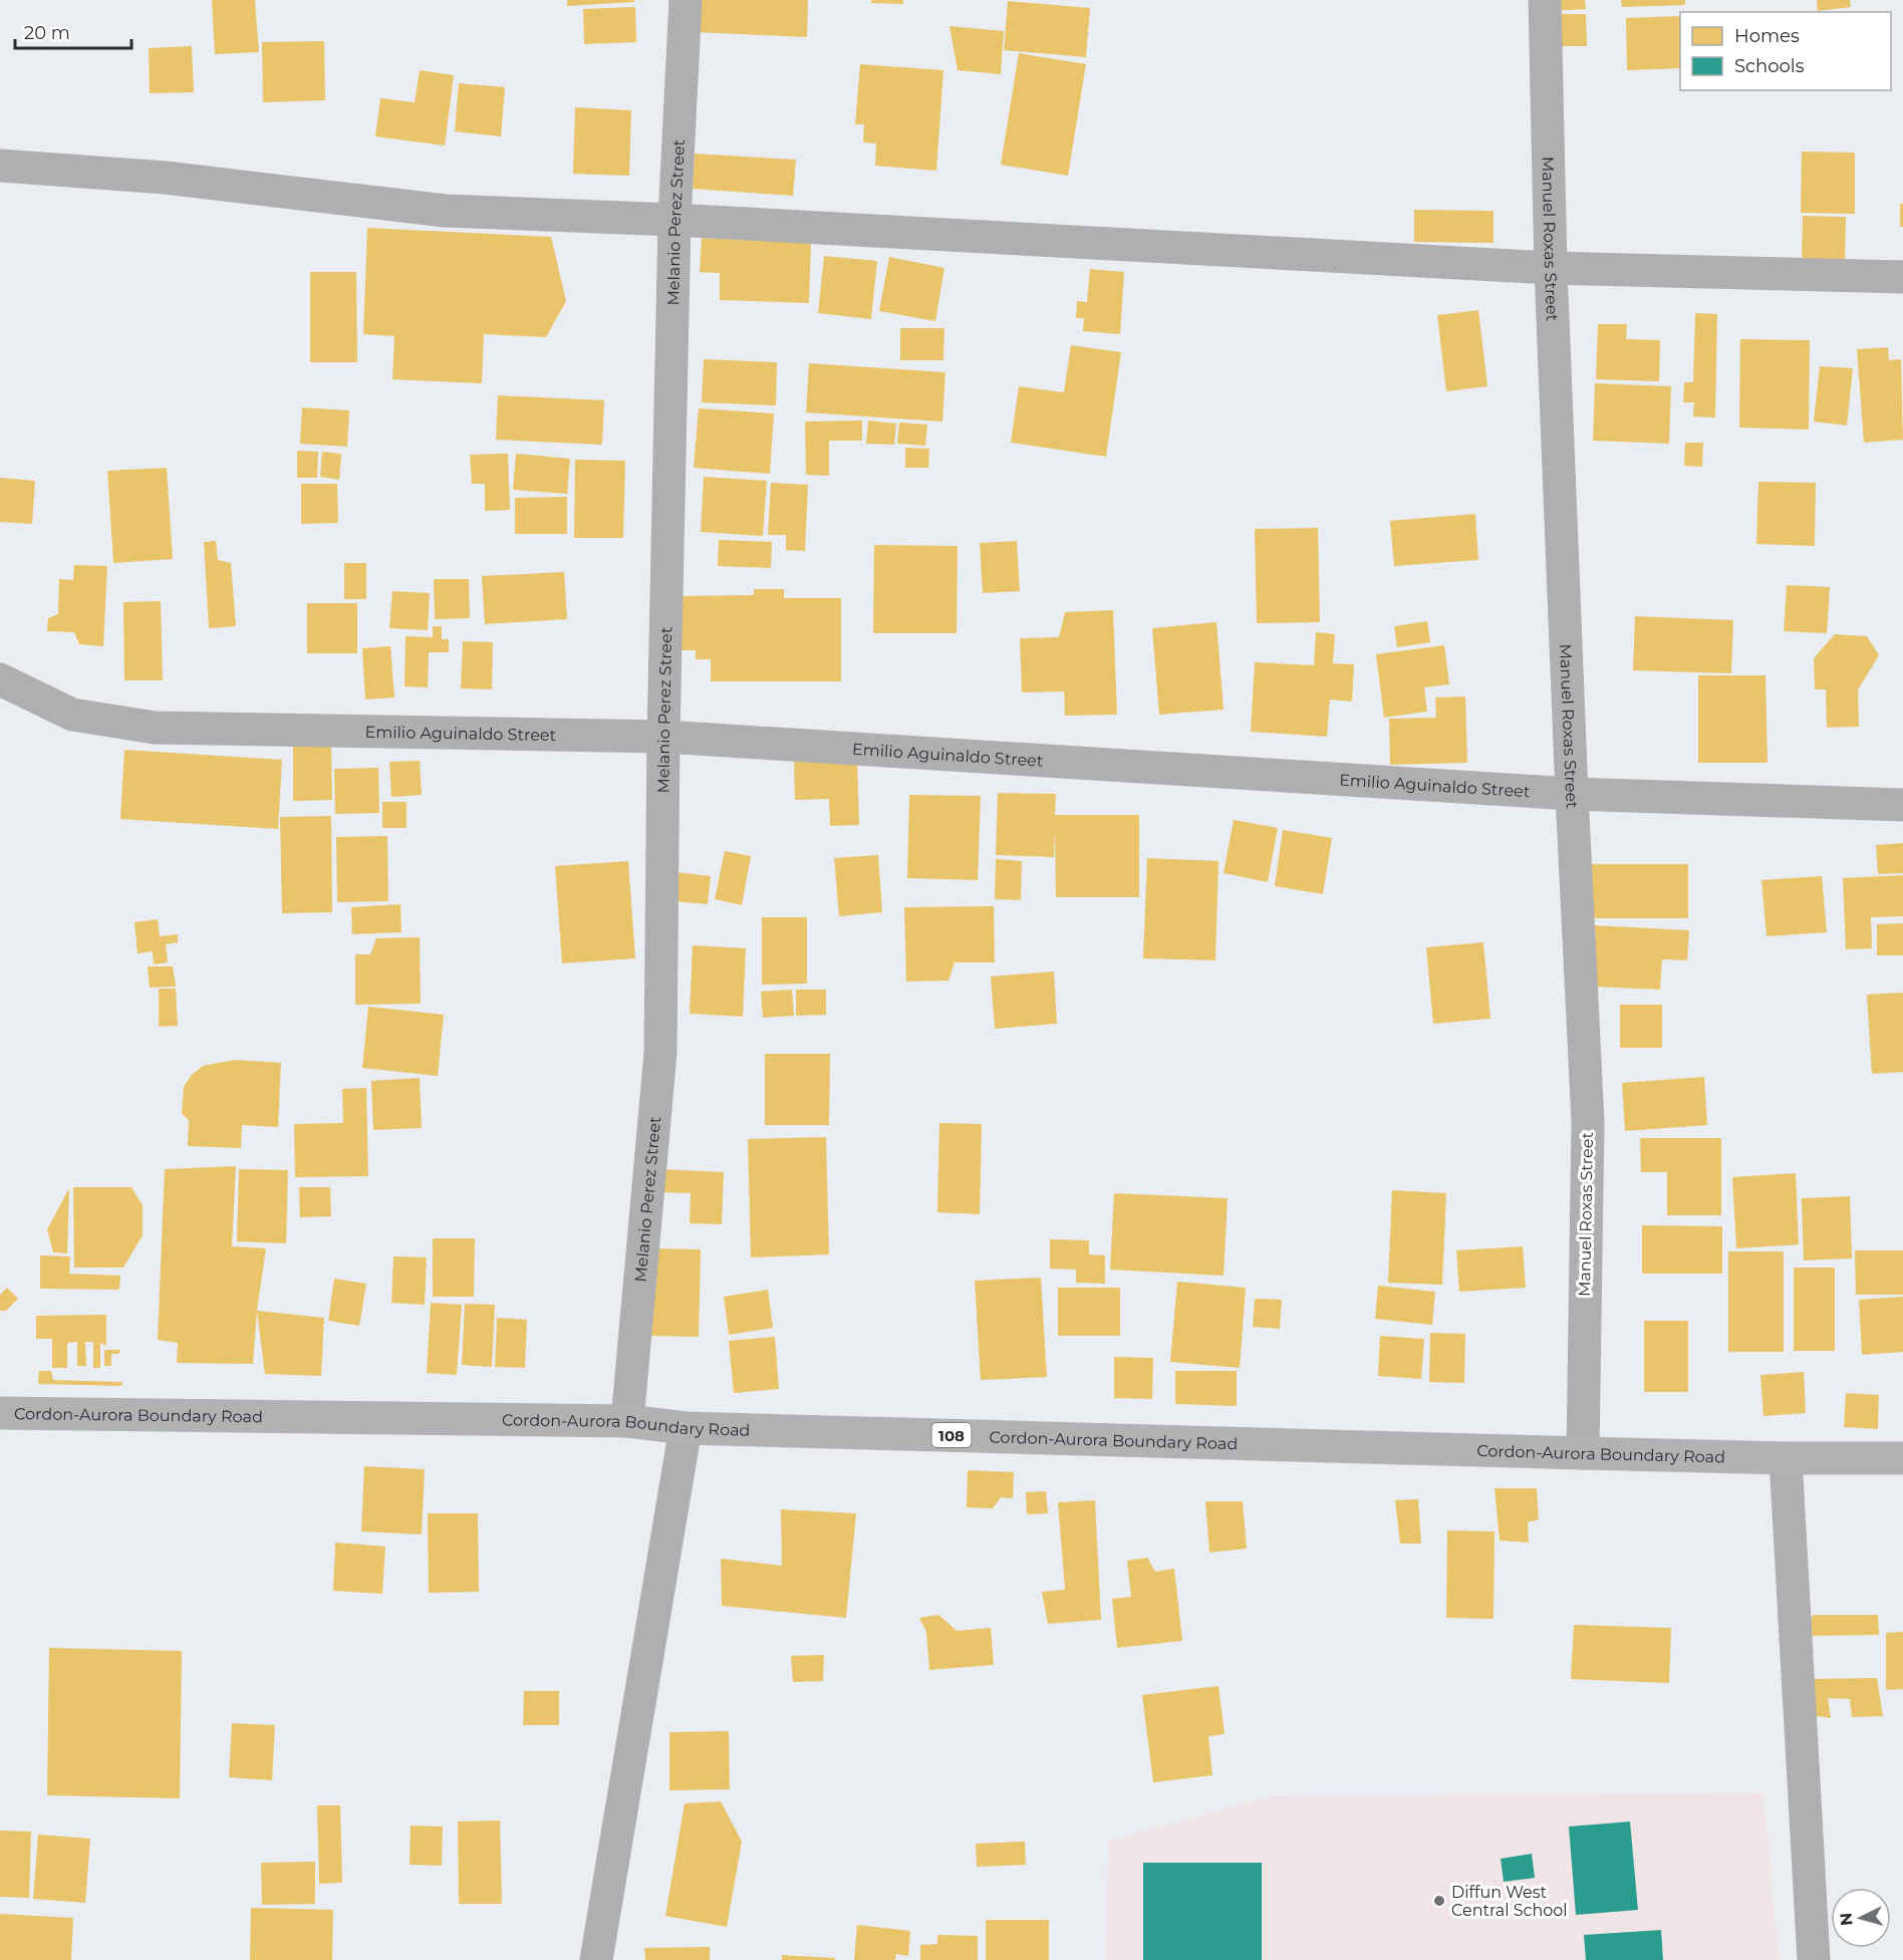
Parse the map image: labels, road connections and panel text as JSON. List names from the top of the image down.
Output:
{
  "streets": {
    "main road": ["Cordon-Aurora Boundary Road", "108"],
    "street": ["Melanio Perez Street", "Manuel Roxas Street", "Emilio Aguinaldo Street"]
  },
  "crossings": [
    ["Melanio Perez Street", "Emilio Aguinaldo Street"],
    ["Melanio Perez Street", "Cordon-Aurora Boundary Road"],
    ["Manuel Roxas Street", "Emilio Aguinaldo Street"],
    ["Manuel Roxas Street", "Cordon-Aurora Boundary Road"]
  ],
  "places": ["Diffun West Central School"],
  "legend": ["Homes", "Schools"],
  "scale_bar": "20 m",
  "north": "left"
}
